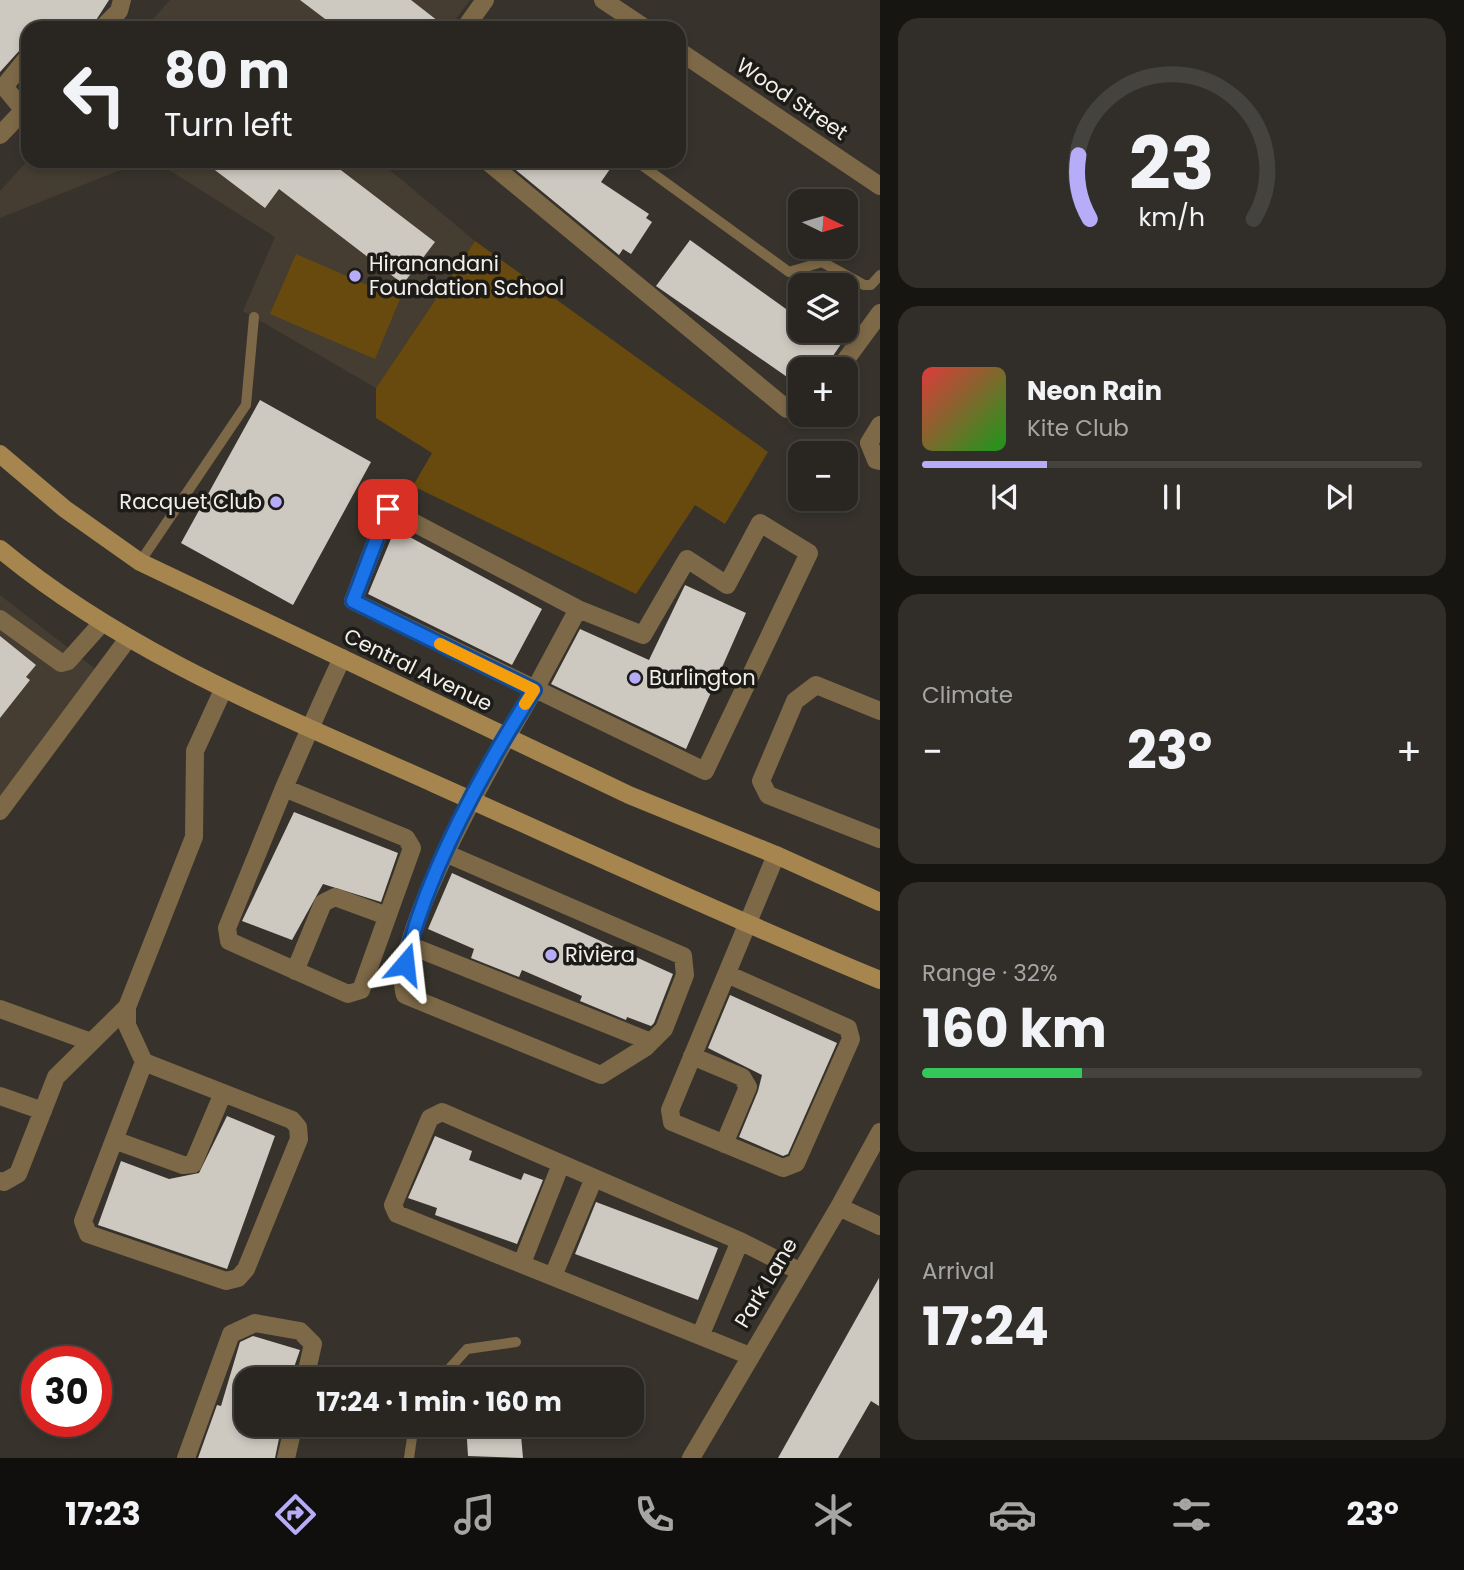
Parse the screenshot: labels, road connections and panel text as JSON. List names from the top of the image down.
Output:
{
  "streets": {
    "main road": ["Central Avenue"],
    "street": ["Wood Street", "Park Lane"]
  },
  "places": [
    "Hiranandani Foundation School",
    "Racquet Club",
    "Burlington",
    "Riviera"
  ],
  "north": "right",
  "page": {
    "turn": ["80 m", "Turn left"],
    "map_buttons": ["+", "−"],
    "song": ["Neon Rain", "Kite Club"],
    "tile": [
      "Climate",
      ["Range · 32%", "160 km"],
      ["Arrival", "17:24"]
    ],
    "heat": ["−", "23°", "+"],
    "limit": "30",
    "trip": "17:24 · 1 min · 160 m",
    "tabs": ["17:23", "23°"],
    "gauge": ["23", "km/h"]
  }
}
